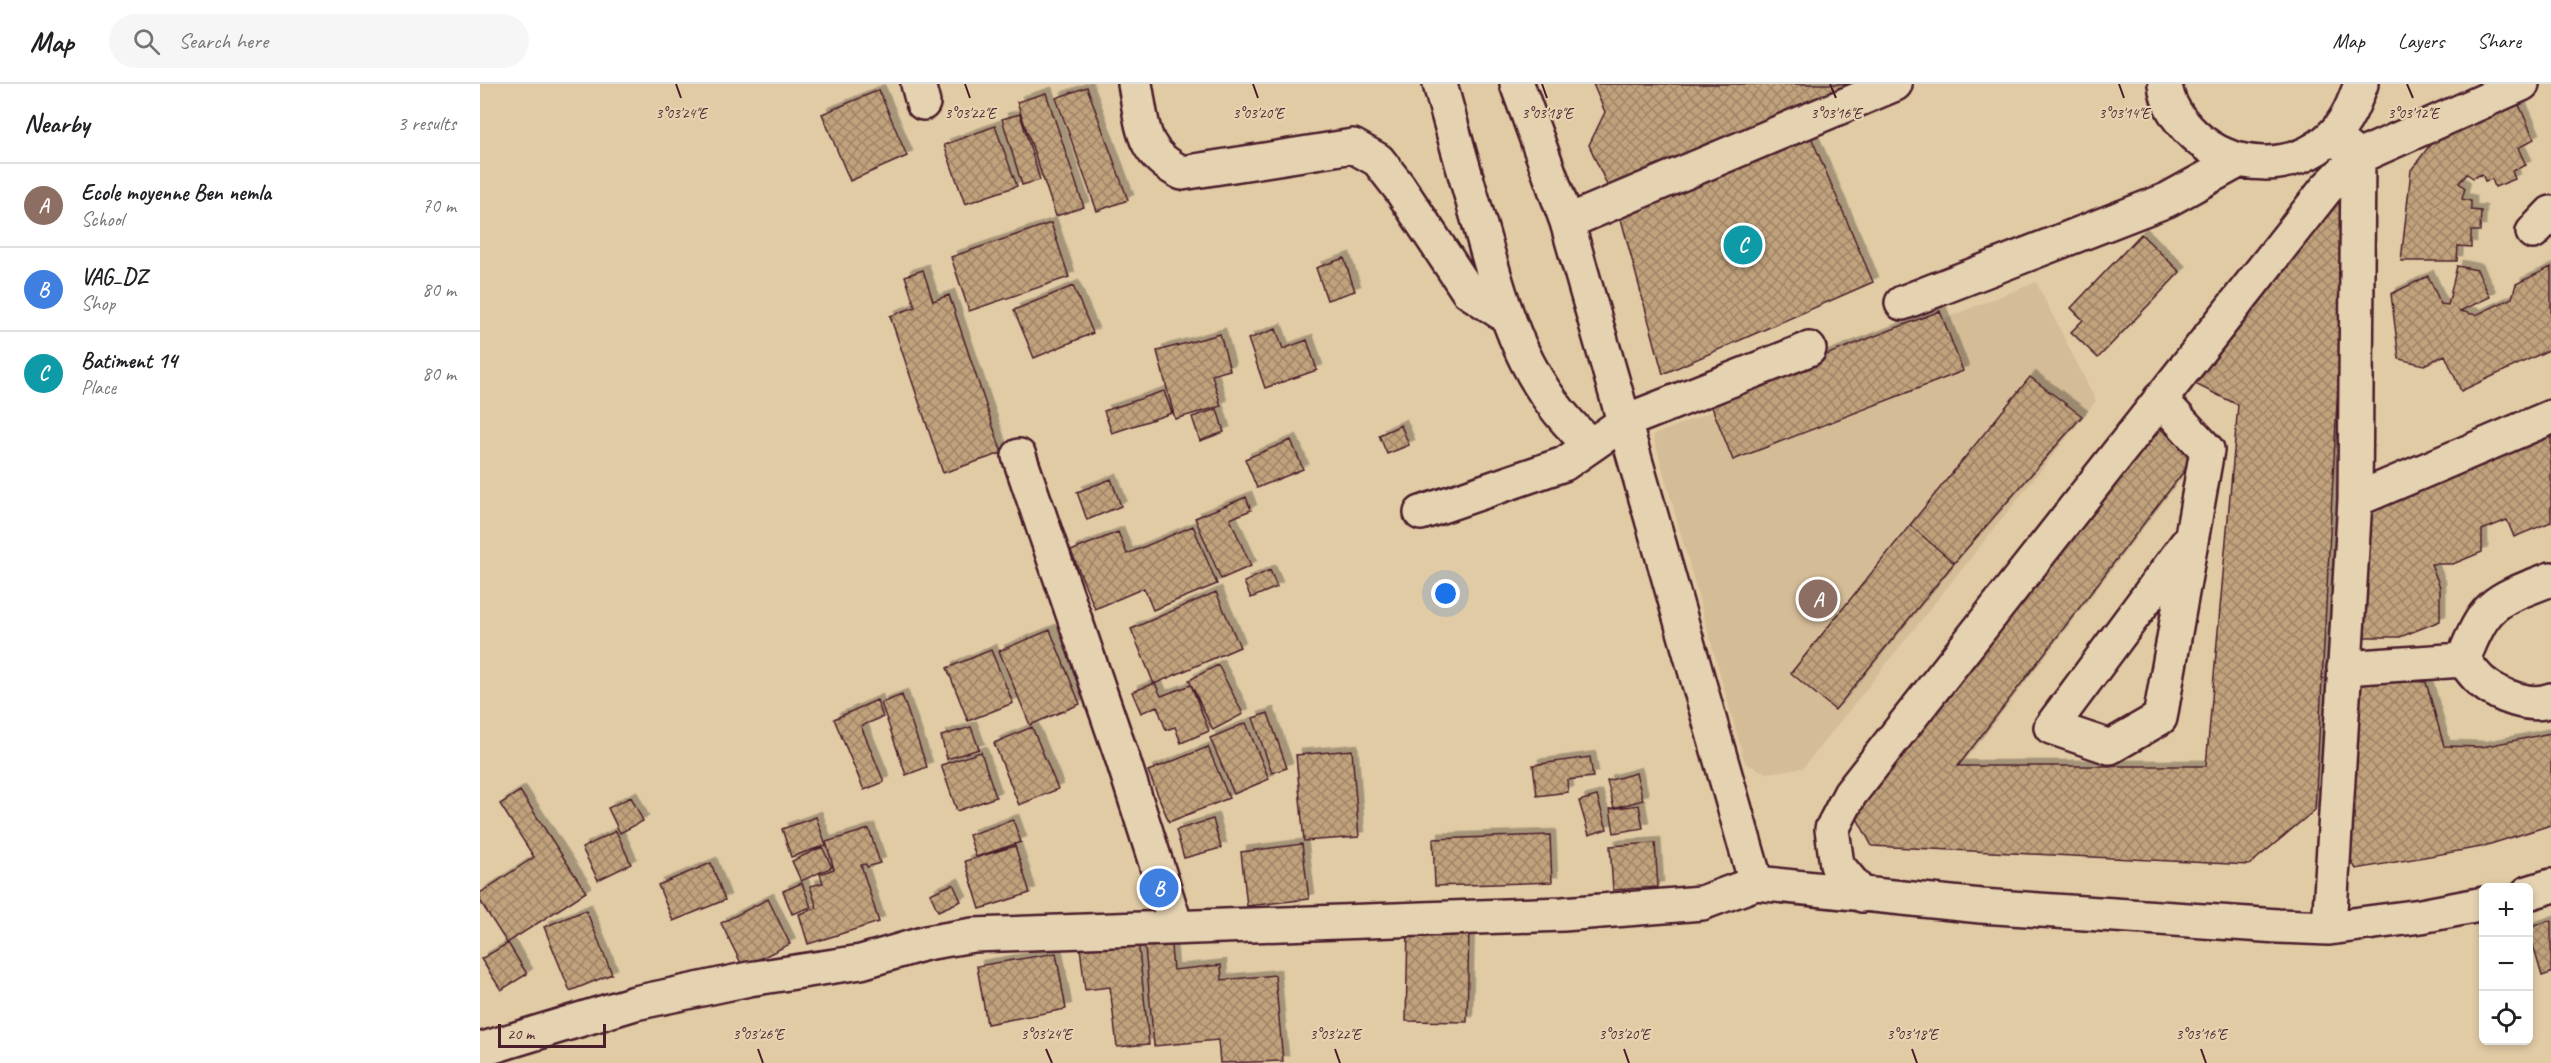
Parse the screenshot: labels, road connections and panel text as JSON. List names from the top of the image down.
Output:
{
  "scale_bar": "20 m",
  "page": {
    "header": "Map",
    "search": "Search here",
    "nav": ["Map", "Layers", "Share"],
    "heading": ["Nearby", "3 results"],
    "list": [
      {
        "mark": "A",
        "name": "Ecole moyenne Ben nemla",
        "note": "School",
        "value": "70 m"
      },
      {
        "mark": "B",
        "name": "VAG_DZ",
        "note": "Shop",
        "value": "80 m"
      },
      {
        "mark": "C",
        "name": "Batiment 14",
        "note": "Place",
        "value": "80 m"
      }
    ],
    "pins": ["C", "A", "B"],
    "map_buttons": ["+", "−"],
    "scale": "20 m"
  },
  "coordinates": [
    "3°03'18\"E",
    "3°03'24\"E",
    "3°03'22\"E",
    "3°03'20\"E",
    "3°03'16\"E",
    "3°03'14\"E",
    "3°03'12\"E",
    "3°03'26\"E"
  ]
}
